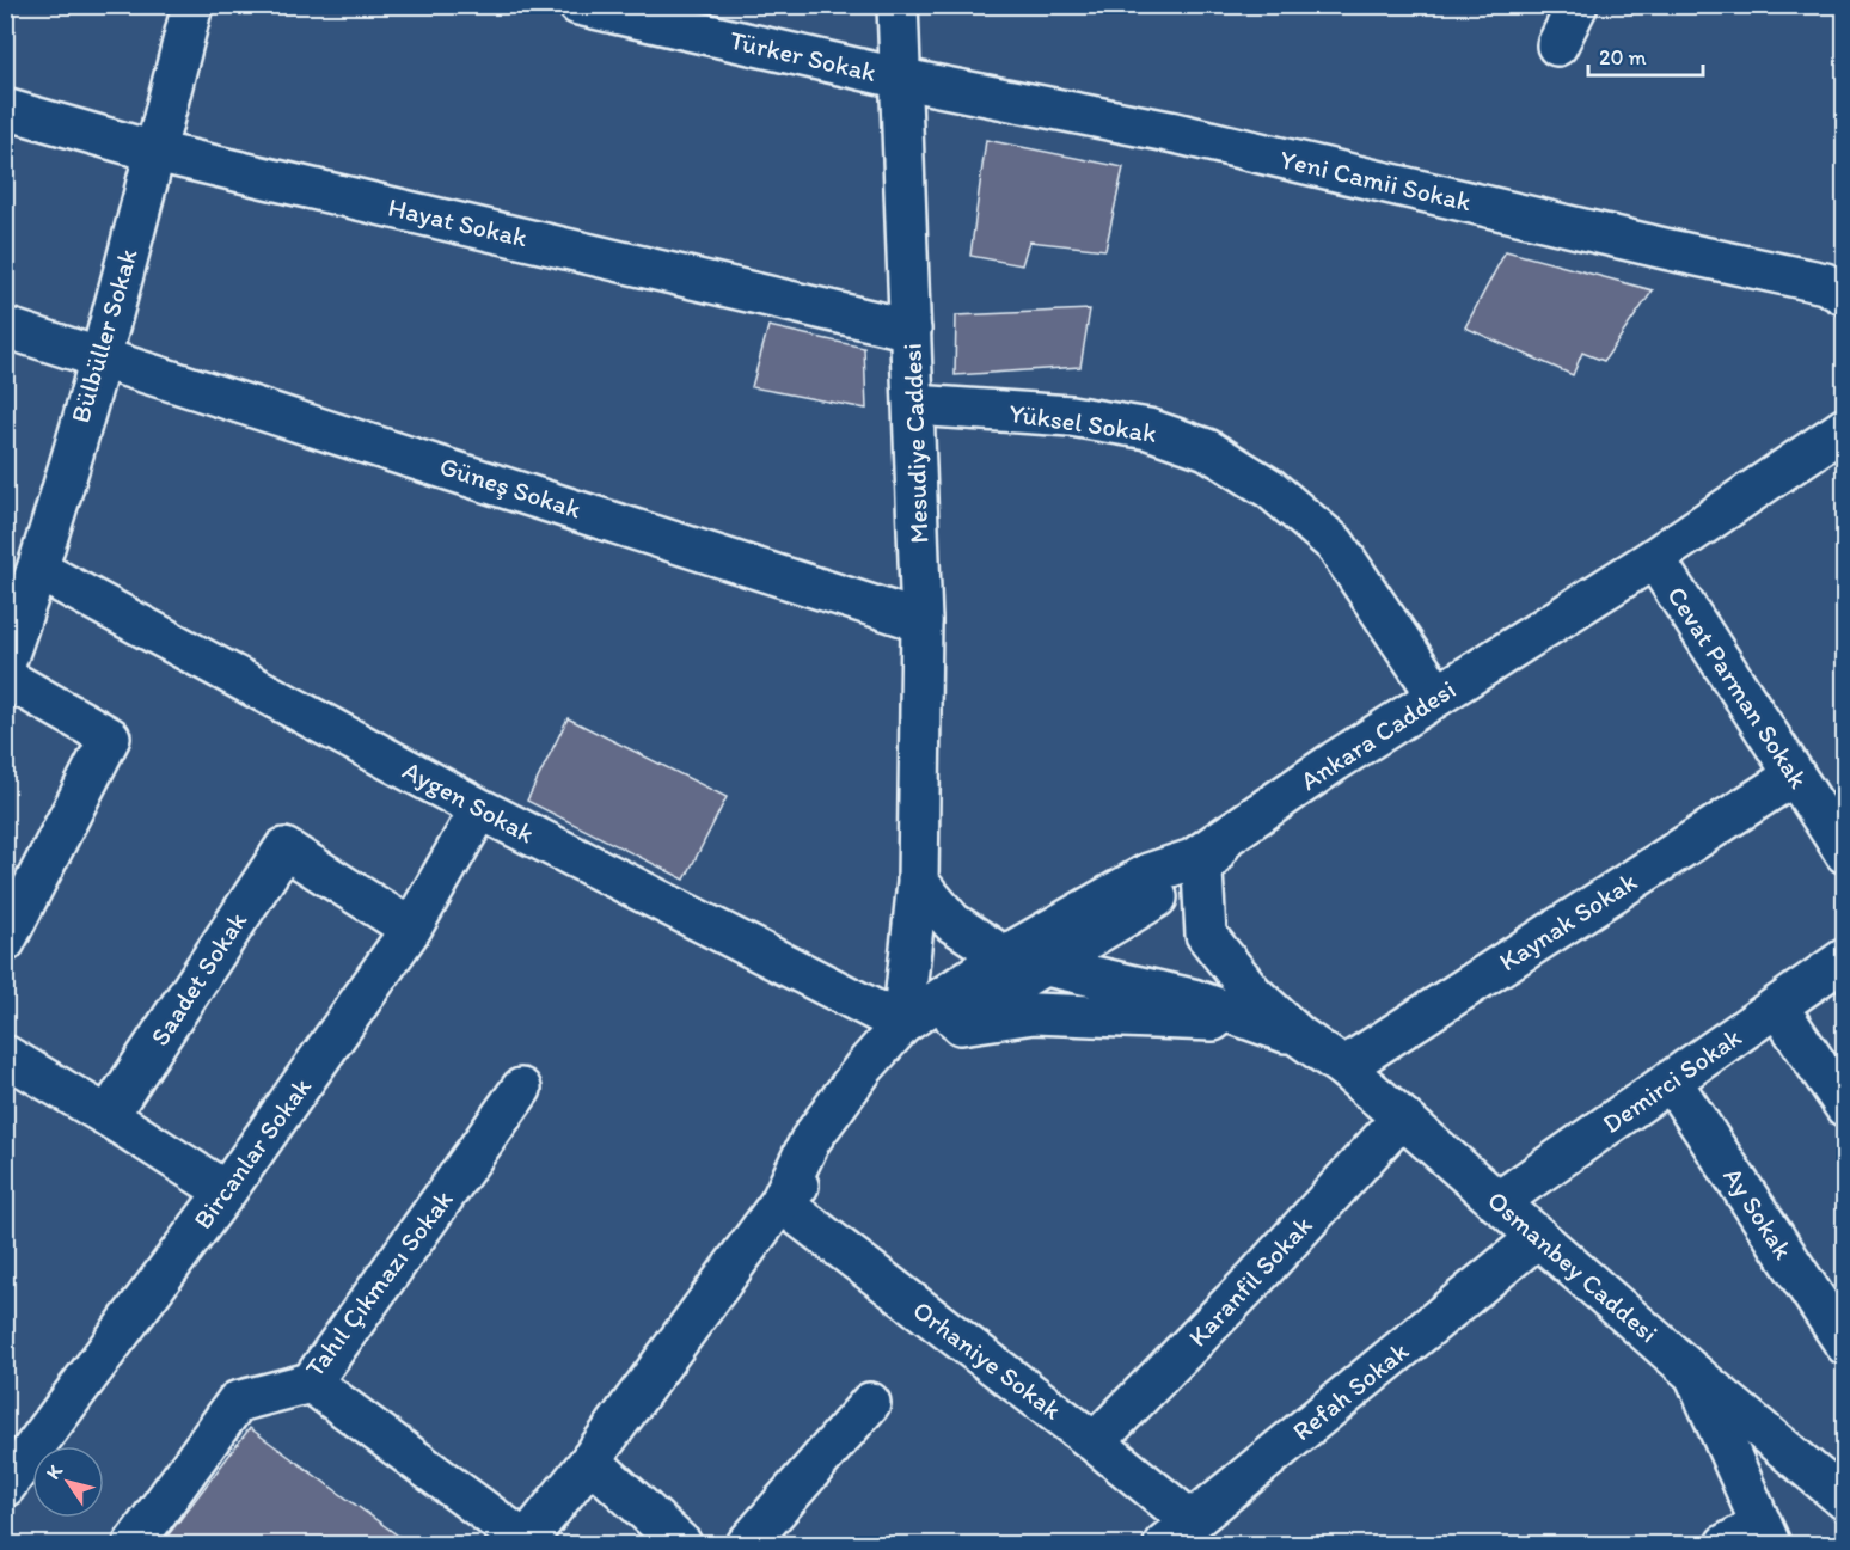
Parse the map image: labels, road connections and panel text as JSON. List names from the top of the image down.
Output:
{
  "streets": {
    "street": [
      "Türker Sokak",
      "Yeni Camii Sokak",
      "Hayat Sokak",
      "Bülbüller Sokak",
      "Yüksel Sokak",
      "Mesudiye Caddesi",
      "Güneş Sokak",
      "Cevat Parman Sokak",
      "Ankara Caddesi",
      "Aygen Sokak",
      "Kaynak Sokak",
      "Saadet Sokak",
      "Demirci Sokak",
      "Bircanlar Sokak",
      "Ay Sokak",
      "Osmanbey Caddesi",
      "Karanfil Sokak",
      "Tahıl Çıkmazı Sokak",
      "Orhaniye Sokak",
      "Refah Sokak"
    ]
  },
  "crossings": [
    ["Türker Sokak", "Yeni Camii Sokak"],
    ["Türker Sokak", "Mesudiye Caddesi"],
    ["Yeni Camii Sokak", "Mesudiye Caddesi"],
    ["Hayat Sokak", "Bülbüller Sokak"],
    ["Hayat Sokak", "Mesudiye Caddesi"],
    ["Bülbüller Sokak", "Güneş Sokak"],
    ["Bülbüller Sokak", "Aygen Sokak"],
    ["Yüksel Sokak", "Mesudiye Caddesi"],
    ["Yüksel Sokak", "Ankara Caddesi"],
    ["Mesudiye Caddesi", "Güneş Sokak"],
    ["Mesudiye Caddesi", "Ankara Caddesi"],
    ["Mesudiye Caddesi", "Aygen Sokak"],
    ["Cevat Parman Sokak", "Ankara Caddesi"],
    ["Cevat Parman Sokak", "Kaynak Sokak"],
    ["Ankara Caddesi", "Aygen Sokak"],
    ["Ankara Caddesi", "Orhaniye Sokak"],
    ["Aygen Sokak", "Bircanlar Sokak"],
    ["Kaynak Sokak", "Osmanbey Caddesi"],
    ["Saadet Sokak", "Bircanlar Sokak"],
    ["Demirci Sokak", "Ay Sokak"],
    ["Demirci Sokak", "Osmanbey Caddesi"],
    ["Osmanbey Caddesi", "Karanfil Sokak"],
    ["Osmanbey Caddesi", "Refah Sokak"],
    ["Karanfil Sokak", "Orhaniye Sokak"],
    ["Orhaniye Sokak", "Refah Sokak"]
  ],
  "scale_bar": "20 m",
  "north": "top left"
}
